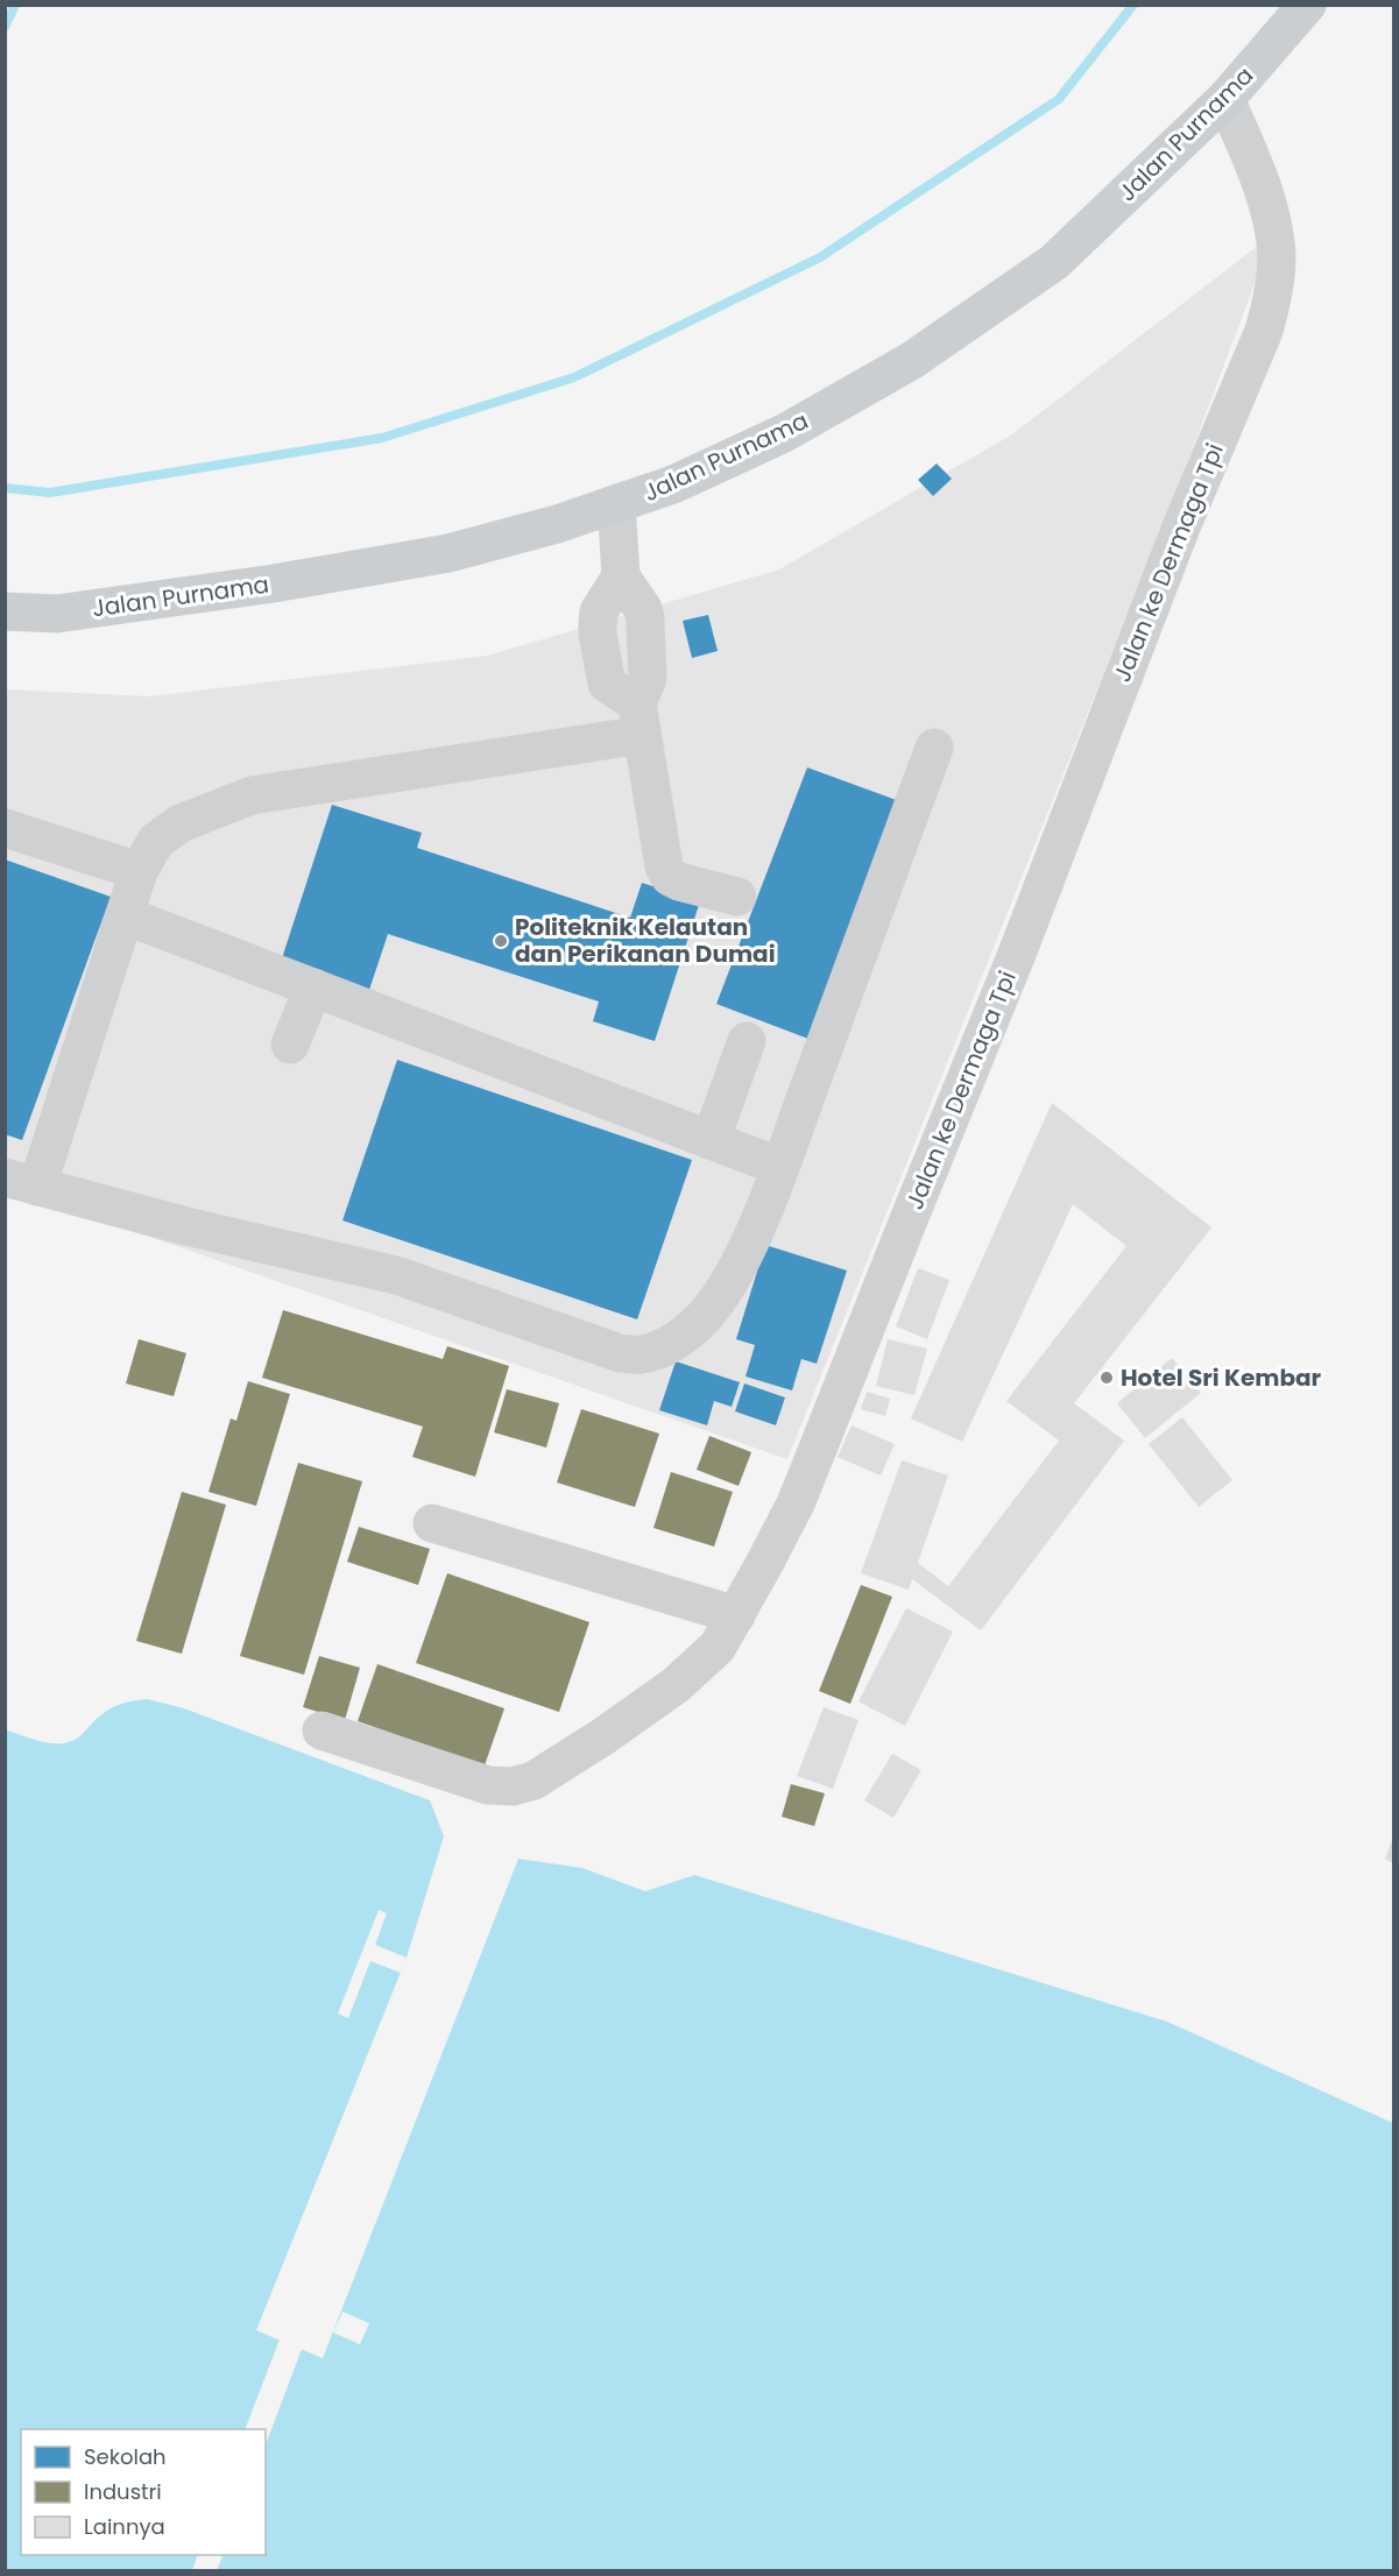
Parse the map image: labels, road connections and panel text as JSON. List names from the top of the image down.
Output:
{
  "streets": {
    "main road": ["Jalan Purnama"],
    "street": ["Jalan ke Dermaga Tpi"]
  },
  "crossings": [
    ["Jalan Purnama", "Jalan ke Dermaga Tpi"]
  ],
  "places": ["Politeknik Kelautan dan Perikanan Dumai", "Hotel Sri Kembar"],
  "legend": ["Sekolah", "Industri", "Lainnya"]
}
